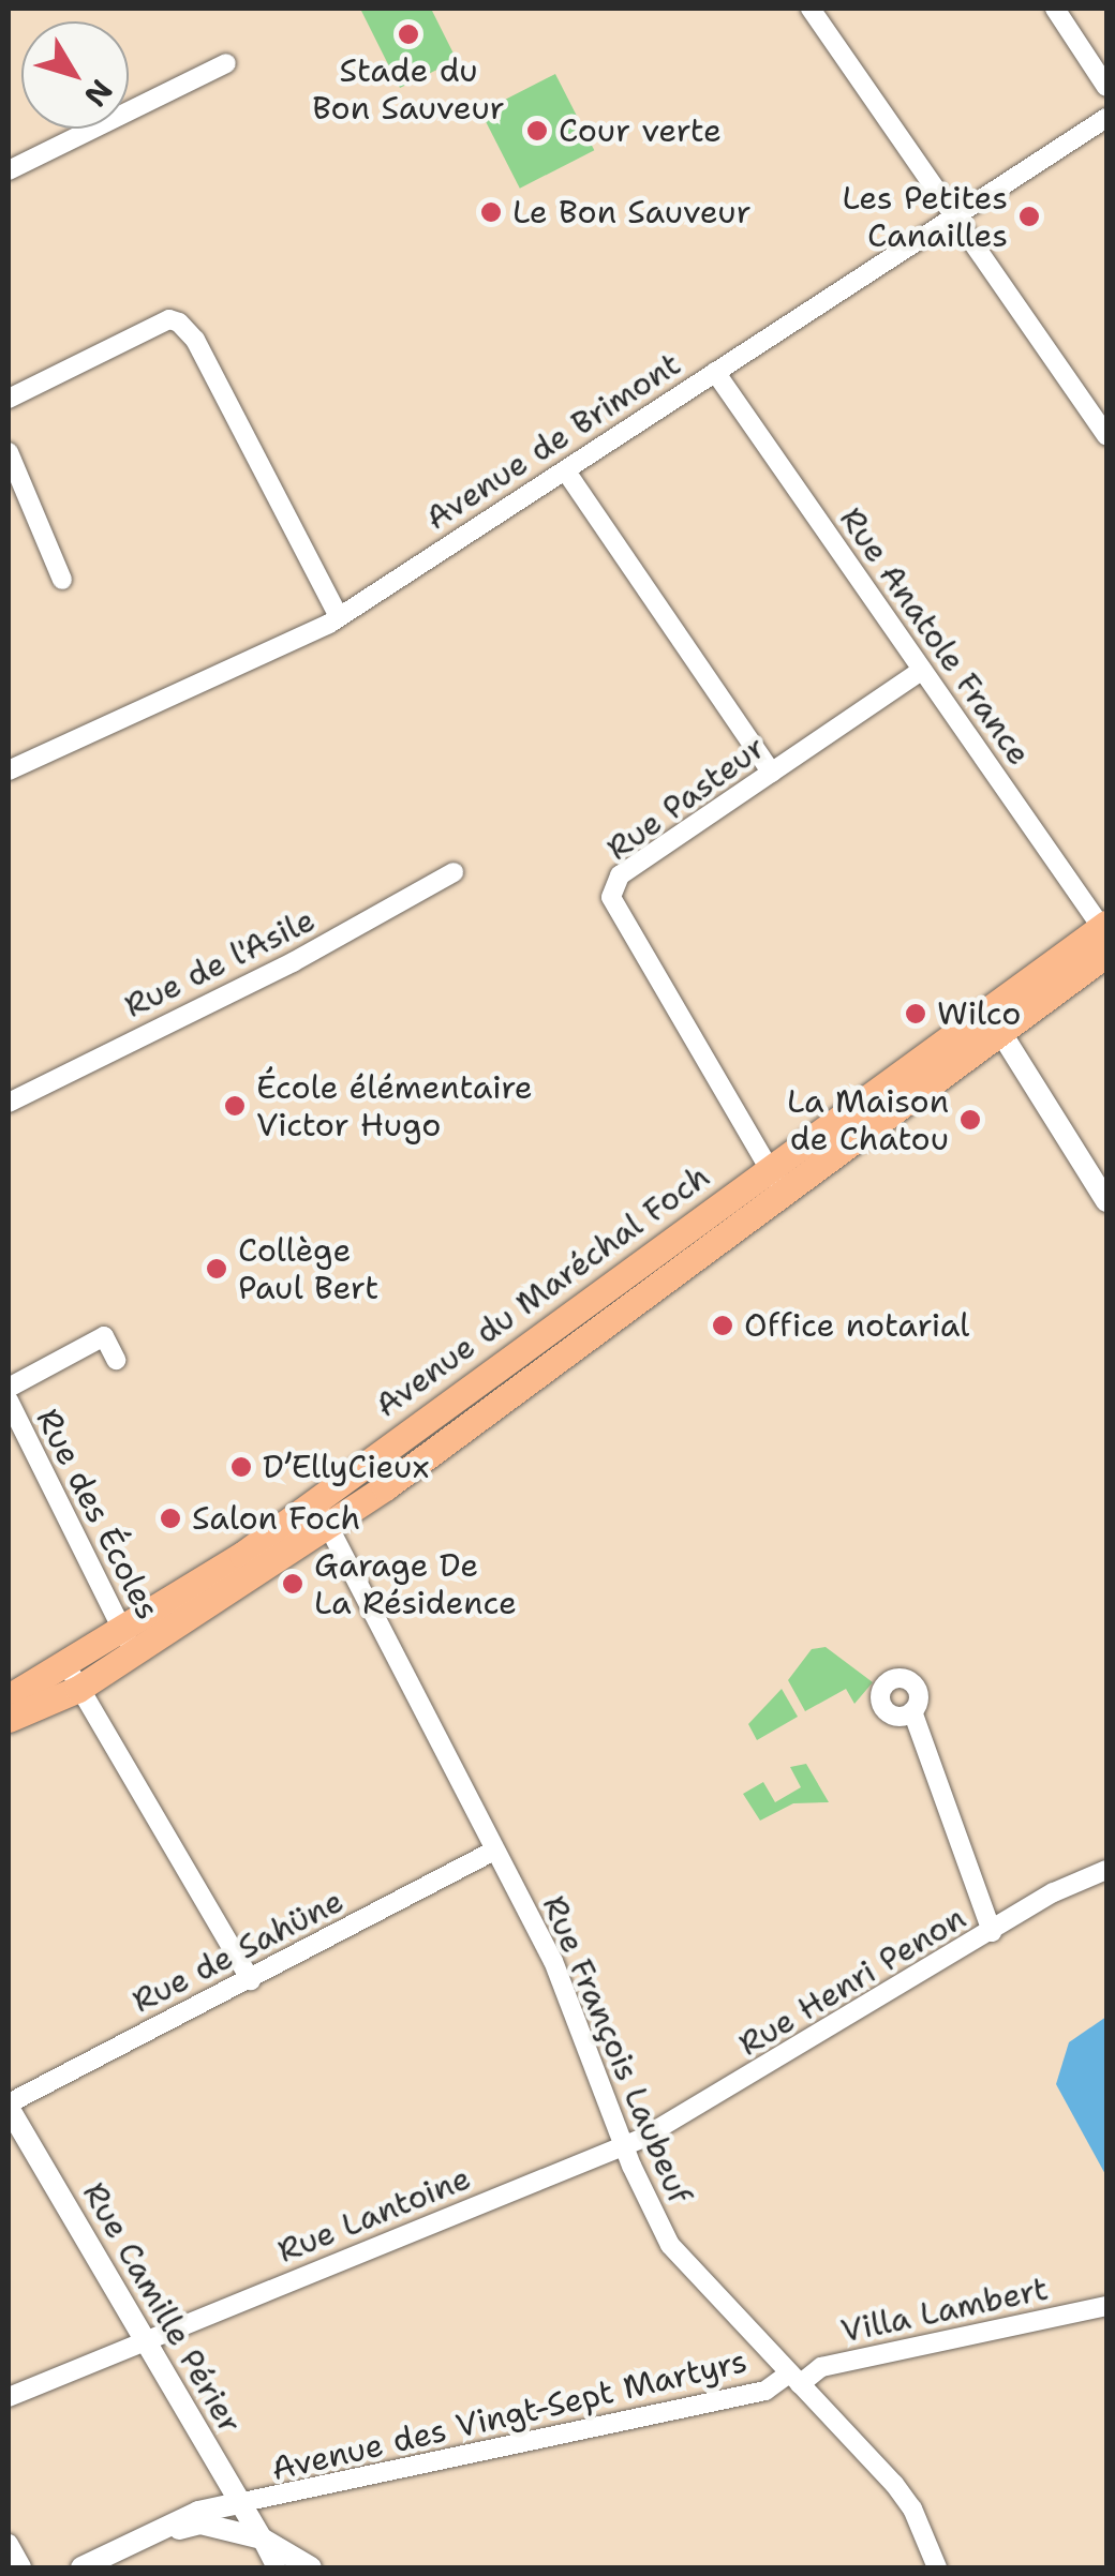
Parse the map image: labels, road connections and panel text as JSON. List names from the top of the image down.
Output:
{
  "streets": {
    "main road": ["Avenue du Maréchal Foch"],
    "street": [
      "Avenue de Brimont",
      "Rue Anatole France",
      "Rue Pasteur",
      "Rue de l'Asile",
      "Rue des Écoles",
      "Rue de Sahüne",
      "Rue Henri Penon",
      "Rue François Laubeuf",
      "Rue Lantoine",
      "Rue Camille Périer",
      "Villa Lambert",
      "Avenue des Vingt-Sept Martyrs"
    ]
  },
  "crossings": [
    ["Avenue de Brimont", "Rue Anatole France"],
    ["Rue Anatole France", "Rue Pasteur"],
    ["Rue Anatole France", "Avenue du Maréchal Foch"],
    ["Rue Pasteur", "Avenue du Maréchal Foch"],
    ["Avenue du Maréchal Foch", "Rue des Écoles"],
    ["Avenue du Maréchal Foch", "Rue François Laubeuf"],
    ["Rue de Sahüne", "Rue François Laubeuf"],
    ["Rue de Sahüne", "Rue Camille Périer"],
    ["Rue Henri Penon", "Rue François Laubeuf"],
    ["Rue Henri Penon", "Rue Lantoine"],
    ["Rue François Laubeuf", "Rue Lantoine"],
    ["Rue François Laubeuf", "Villa Lambert"],
    ["Rue François Laubeuf", "Avenue des Vingt-Sept Martyrs"],
    ["Rue Lantoine", "Rue Camille Périer"],
    ["Rue Camille Périer", "Avenue des Vingt-Sept Martyrs"],
    ["Villa Lambert", "Avenue des Vingt-Sept Martyrs"]
  ],
  "places": [
    "Stade du Bon Sauveur",
    "Cour verte",
    "Le Bon Sauveur",
    "Les Petites Canailles",
    "Wilco",
    "École élémentaire Victor Hugo",
    "La Maison de Chatou",
    "Collège Paul Bert",
    "Office notarial",
    "D’EllyCieux",
    "Salon Foch",
    "Garage De La Résidence"
  ],
  "north": "bottom right"
}
